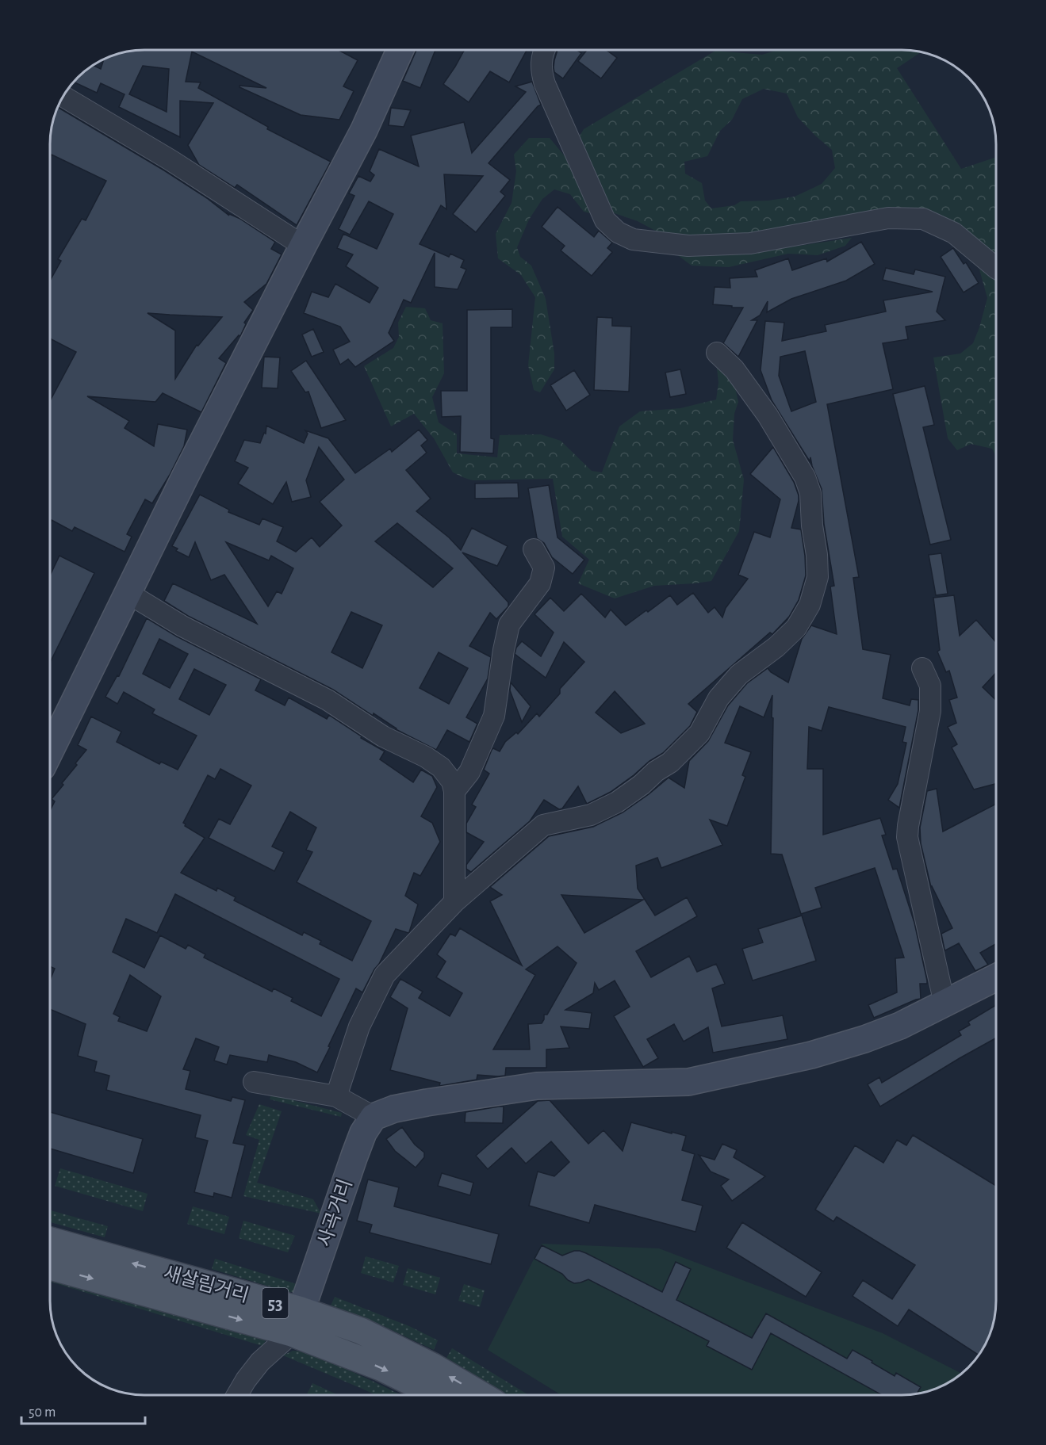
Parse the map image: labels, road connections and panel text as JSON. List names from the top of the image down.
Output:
{
  "streets": {
    "main road": ["새살림거리", "53"],
    "street": ["사곡거리"]
  },
  "crossings": [
    ["사곡거리", "새살림거리"]
  ],
  "scale_bar": "50 m"
}
